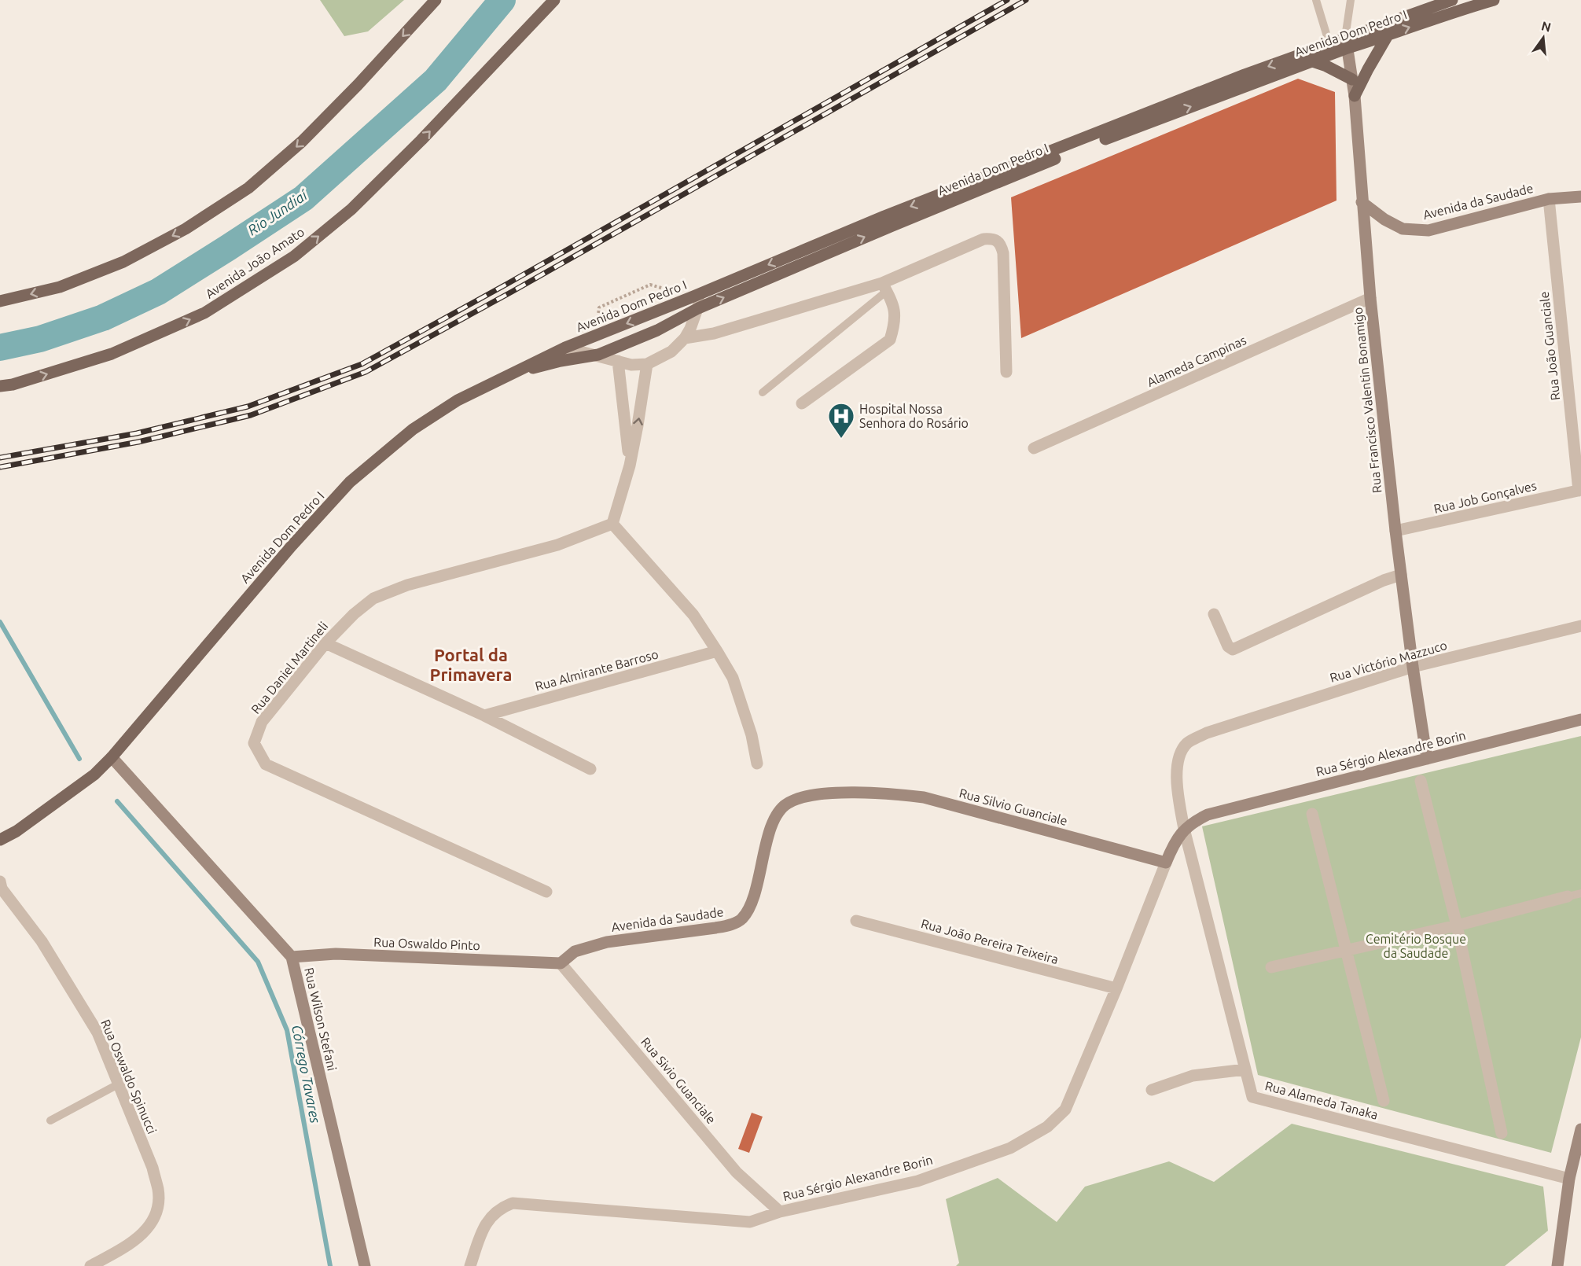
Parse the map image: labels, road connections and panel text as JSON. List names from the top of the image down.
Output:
{
  "streets": {
    "main road": ["Avenida Dom Pedro I", "Avenida João Amato"],
    "street": [
      "Avenida da Saudade",
      "Rua João Guanciale",
      "Alameda Campinas",
      "Rua Francisco Valentin Bonamigo",
      "Rua Job Gonçalves",
      "Rua Victório Mazzuco",
      "Rua Daniel Martineli",
      "Rua Almirante Barroso",
      "Rua Sérgio Alexandre Borin",
      "Rua Silvio Guanciale",
      "Rua João Pereira Teixeira",
      "Rua Oswaldo Pinto",
      "Rua Wilson Stefani",
      "Rua Oswaldo Spinucci",
      "Rua Sivio Guanciale",
      "Rua Alameda Tanaka"
    ]
  },
  "crossings": [
    ["Avenida Dom Pedro I", "Rua Francisco Valentin Bonamigo"],
    ["Avenida Dom Pedro I", "Rua Wilson Stefani"],
    ["Avenida da Saudade", "Rua João Guanciale"],
    ["Avenida da Saudade", "Rua Francisco Valentin Bonamigo"],
    ["Avenida da Saudade", "Rua Silvio Guanciale"],
    ["Avenida da Saudade", "Rua Oswaldo Pinto"],
    ["Avenida da Saudade", "Rua Sivio Guanciale"],
    ["Rua João Guanciale", "Rua Job Gonçalves"],
    ["Alameda Campinas", "Rua Francisco Valentin Bonamigo"],
    ["Rua Francisco Valentin Bonamigo", "Rua Job Gonçalves"],
    ["Rua Francisco Valentin Bonamigo", "Rua Victório Mazzuco"],
    ["Rua Francisco Valentin Bonamigo", "Rua Sérgio Alexandre Borin"],
    ["Rua Victório Mazzuco", "Rua Sérgio Alexandre Borin"],
    ["Rua Victório Mazzuco", "Rua Alameda Tanaka"],
    ["Rua Sérgio Alexandre Borin", "Rua Silvio Guanciale"],
    ["Rua Sérgio Alexandre Borin", "Rua João Pereira Teixeira"],
    ["Rua Sérgio Alexandre Borin", "Rua Sivio Guanciale"],
    ["Rua Sérgio Alexandre Borin", "Rua Alameda Tanaka"],
    ["Rua Oswaldo Pinto", "Rua Wilson Stefani"],
    ["Rua Oswaldo Pinto", "Rua Sivio Guanciale"]
  ],
  "districts": ["Portal da Primavera"],
  "water": ["Rio Jundiaí", "Córrego Tavares"],
  "parks": ["Cemitério Bosque da Saudade"],
  "places": {
    "hospital": ["Hospital Nossa Senhora do Rosário"]
  },
  "north": "top"
}
